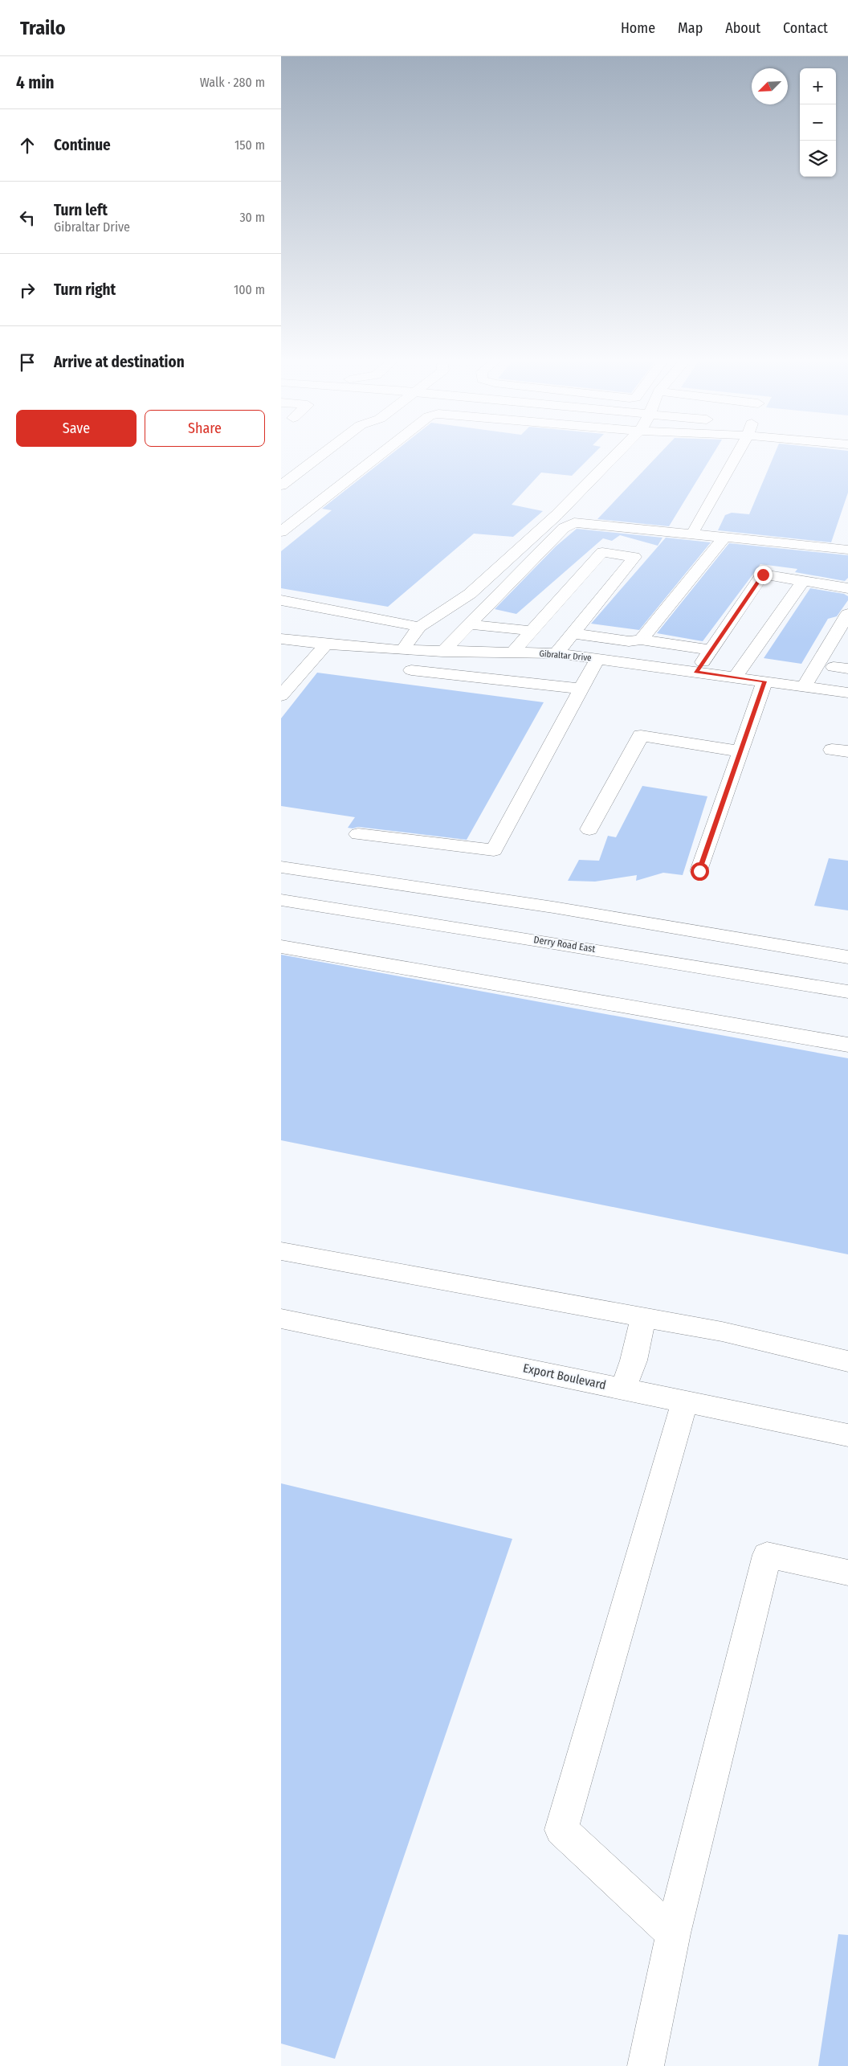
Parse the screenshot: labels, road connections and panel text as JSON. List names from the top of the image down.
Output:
{
  "streets": {
    "street": ["Gibraltar Drive", "Derry Road East", "Export Boulevard"]
  },
  "north": "bottom left",
  "page": {
    "header": "Trailo",
    "nav": [
      "Home",
      "Map",
      "About",
      "Contact"
    ],
    "heading": ["4 min", "Walk · 280 m"],
    "map_buttons": ["+", "−"],
    "list": [
      ["Continue", "150 m"],
      ["Turn left", "Gibraltar Drive", "30 m"],
      ["Turn right", "100 m"],
      "Arrive at destination"
    ],
    "buttons": ["Save", "Share"]
  }
}
